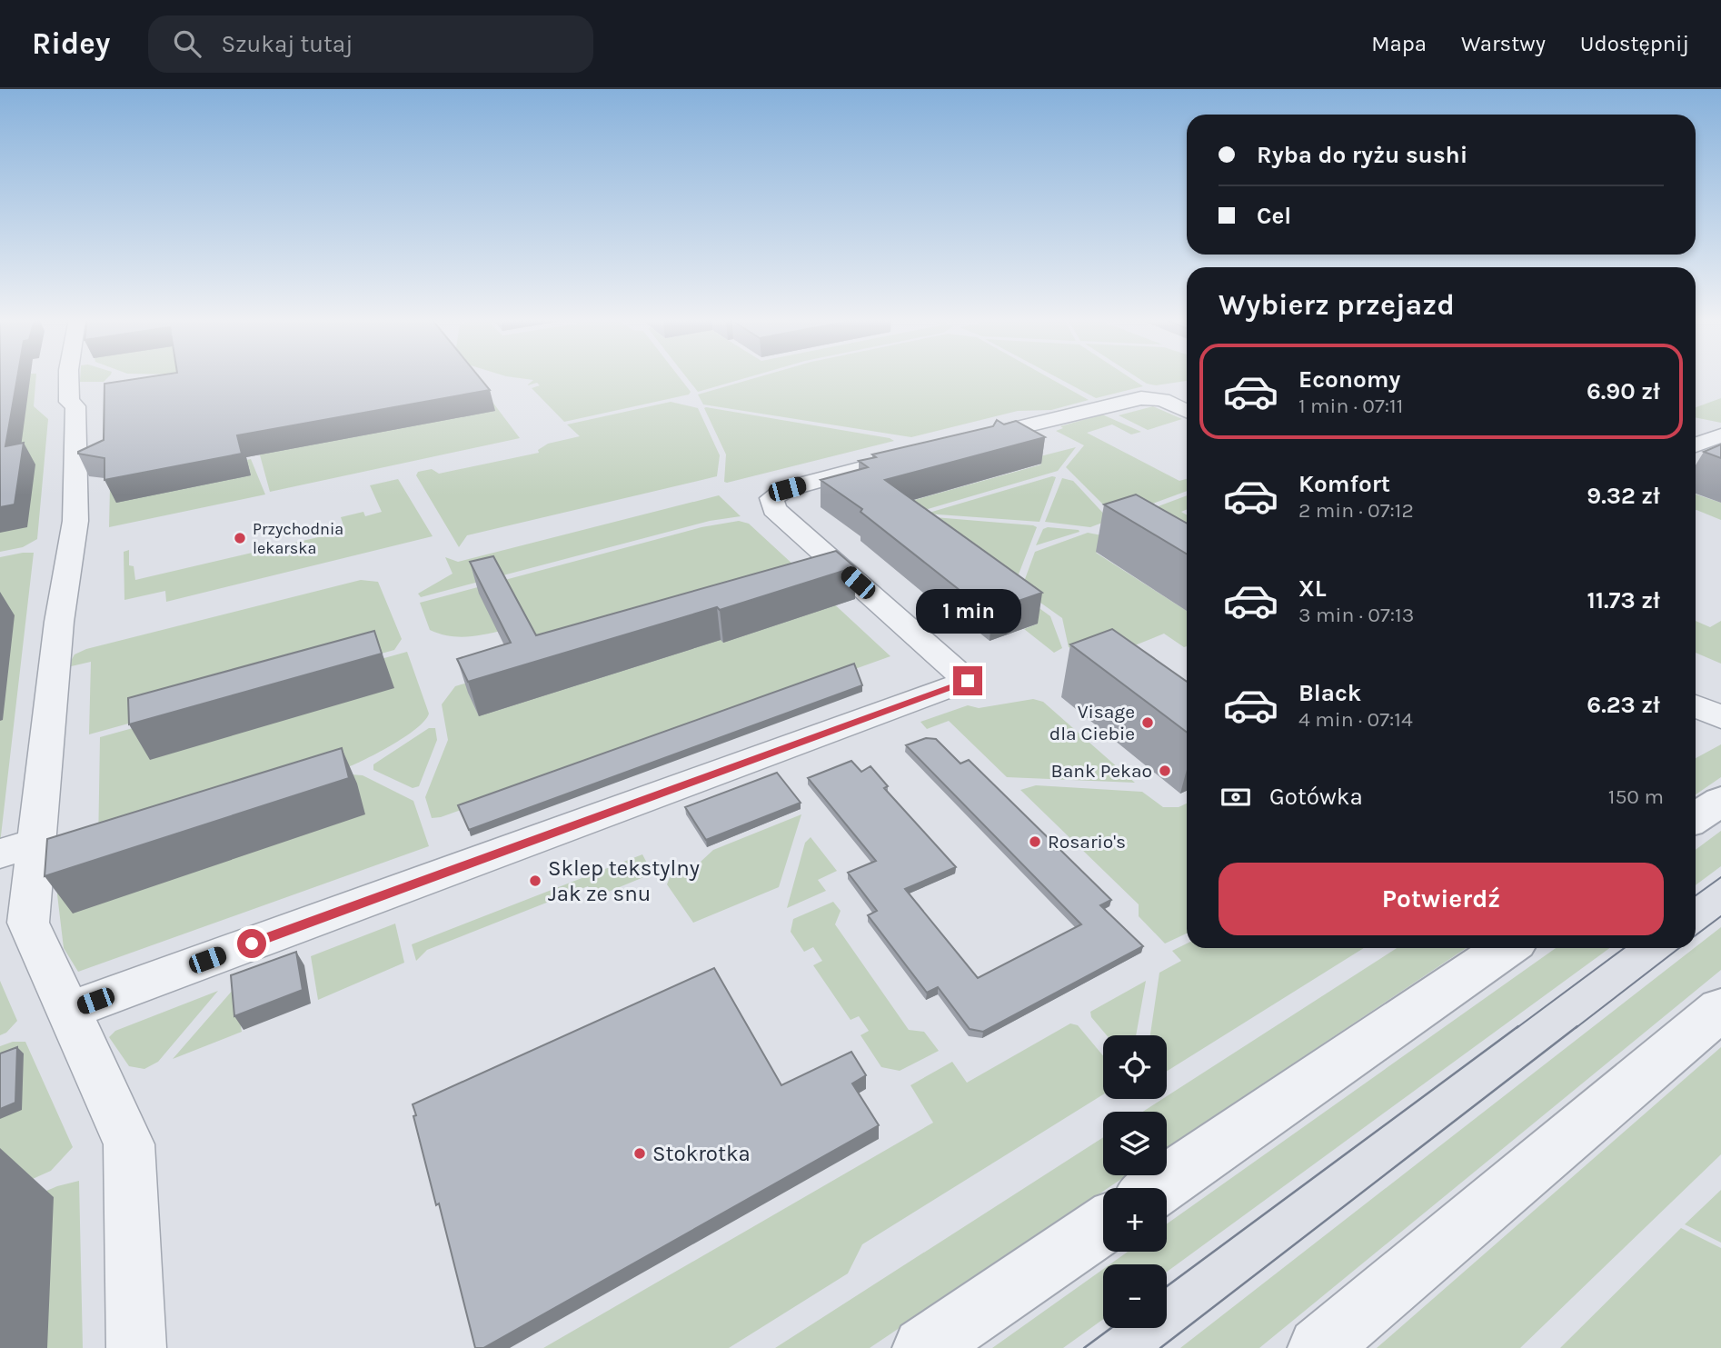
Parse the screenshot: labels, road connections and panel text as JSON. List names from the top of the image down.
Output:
{
  "places": [
    "Przychodnia lekarska",
    "Visage dla Ciebie",
    "Bank Pekao",
    "Rosario's",
    "Sklep tekstylny Jak ze snu",
    "Stokrotka"
  ],
  "page": {
    "header": "Ridey",
    "search": "Szukaj tutaj",
    "nav": ["Mapa", "Warstwy", "Udostępnij"],
    "banner": ["Ryba do ryżu sushi", "Cel"],
    "heading": "Wybierz przejazd",
    "list": [
      {
        "name": "Economy",
        "note": "1 min · 07:11",
        "value": "6.90 zł"
      },
      {
        "name": "Komfort",
        "note": "2 min · 07:12",
        "value": "9.32 zł"
      },
      {
        "name": "XL",
        "note": "3 min · 07:13",
        "value": "11.73 zł"
      },
      {
        "name": "Black",
        "note": "4 min · 07:14",
        "value": "6.23 zł"
      }
    ],
    "bubble": "1 min",
    "pay": ["Gotówka", "150 m"],
    "buttons": "Potwierdź",
    "map_buttons": ["+", "−"]
  }
}
